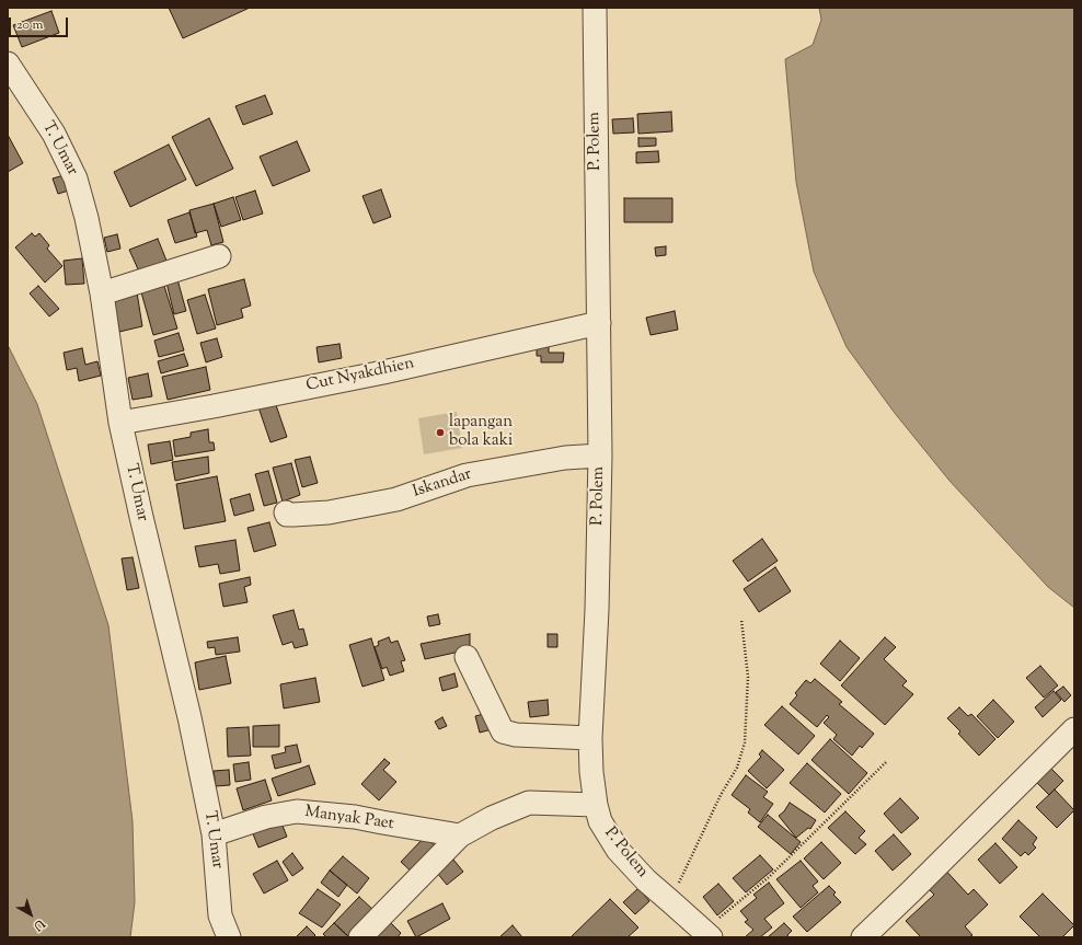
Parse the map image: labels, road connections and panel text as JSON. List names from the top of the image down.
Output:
{
  "streets": {
    "street": [
      "P. Polem",
      "T. Umar",
      "Cut Nyakdhien",
      "Iskandar",
      "Manyak Paet"
    ]
  },
  "crossings": [
    ["P. Polem", "Cut Nyakdhien"],
    ["P. Polem", "Iskandar"],
    ["T. Umar", "Cut Nyakdhien"],
    ["T. Umar", "Manyak Paet"]
  ],
  "places": ["lapangan bola kaki"],
  "scale_bar": "20 m",
  "north": "bottom right"
}
